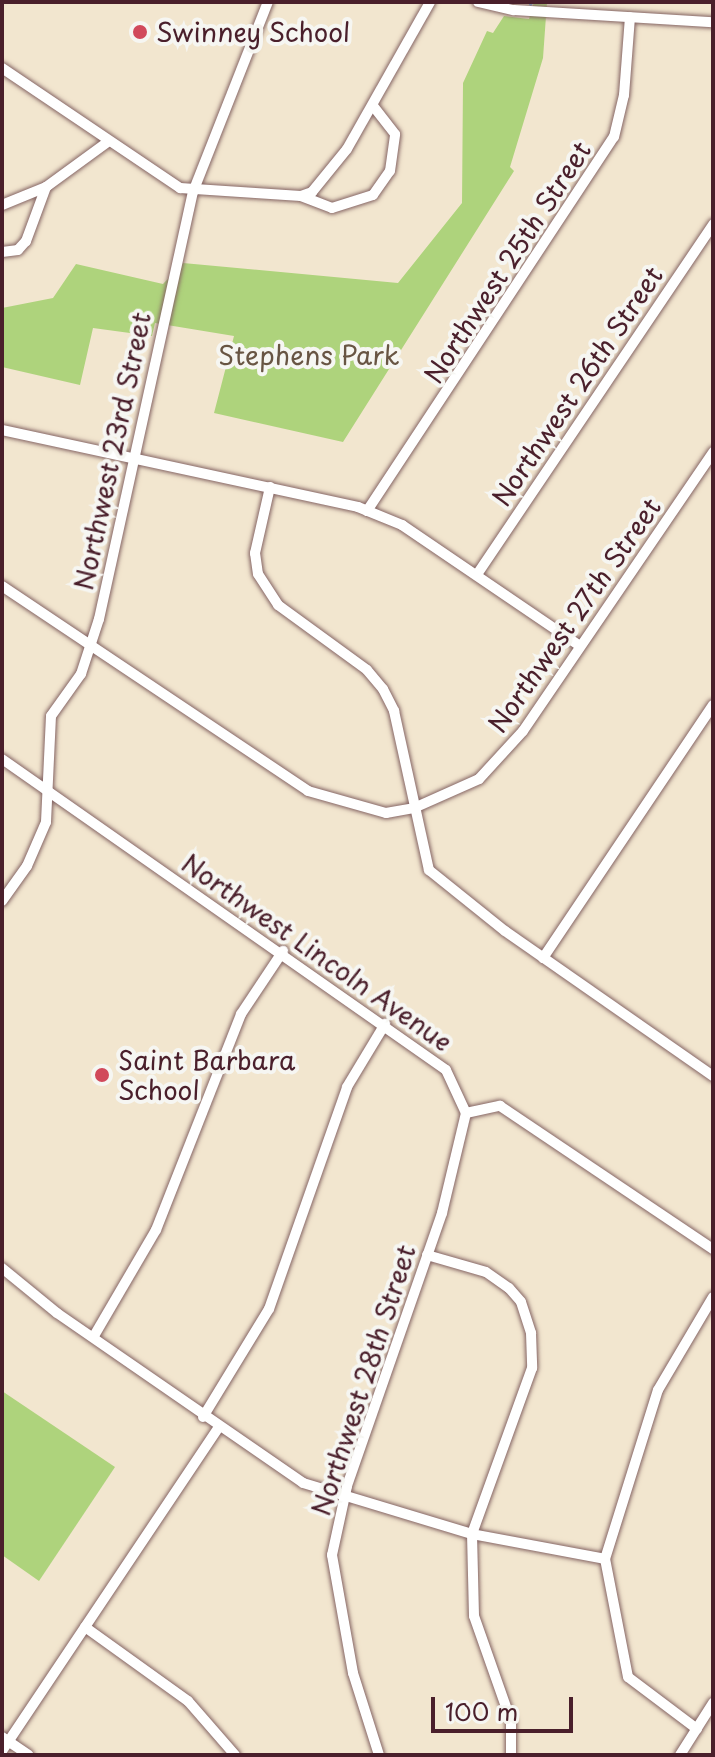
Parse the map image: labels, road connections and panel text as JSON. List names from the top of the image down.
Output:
{
  "streets": {
    "street": [
      "Northwest 25th Street",
      "Northwest 26th Street",
      "Northwest 23rd Street",
      "Northwest 27th Street",
      "Northwest Lincoln Avenue",
      "Northwest 28th Street"
    ]
  },
  "crossings": [
    ["Northwest 23rd Street", "Northwest Lincoln Avenue"],
    ["Northwest Lincoln Avenue", "Northwest 28th Street"]
  ],
  "parks": ["Stephens Park"],
  "places": ["Swinney School", "Saint Barbara School"],
  "scale_bar": "100 m"
}
